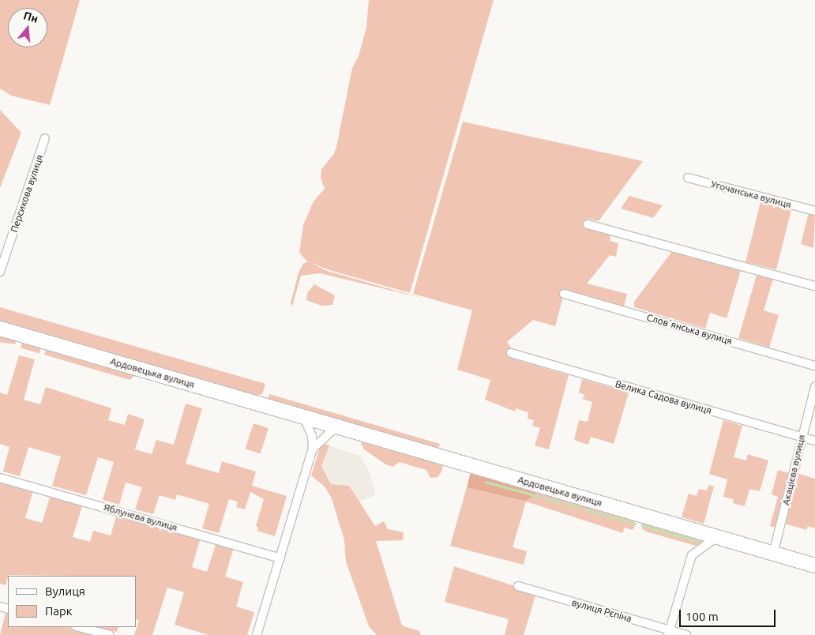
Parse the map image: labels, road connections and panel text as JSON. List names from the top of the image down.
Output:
{
  "streets": {
    "highway": ["Ардовецька вулиця"],
    "street": [
      "Персикова вулиця",
      "Угочанська вулиця",
      "Словʼянська вулиця",
      "Велика Садова вулиця",
      "Акацієва вулиця",
      "Яблунева вулиця",
      "вулиця Рєпіна"
    ]
  },
  "crossings": [
    ["Ардовецька вулиця", "Акацієва вулиця"],
    ["Велика Садова вулиця", "Акацієва вулиця"]
  ],
  "legend": ["Вулиця", "Парк"],
  "scale_bar": "100 m",
  "north": "top"
}
